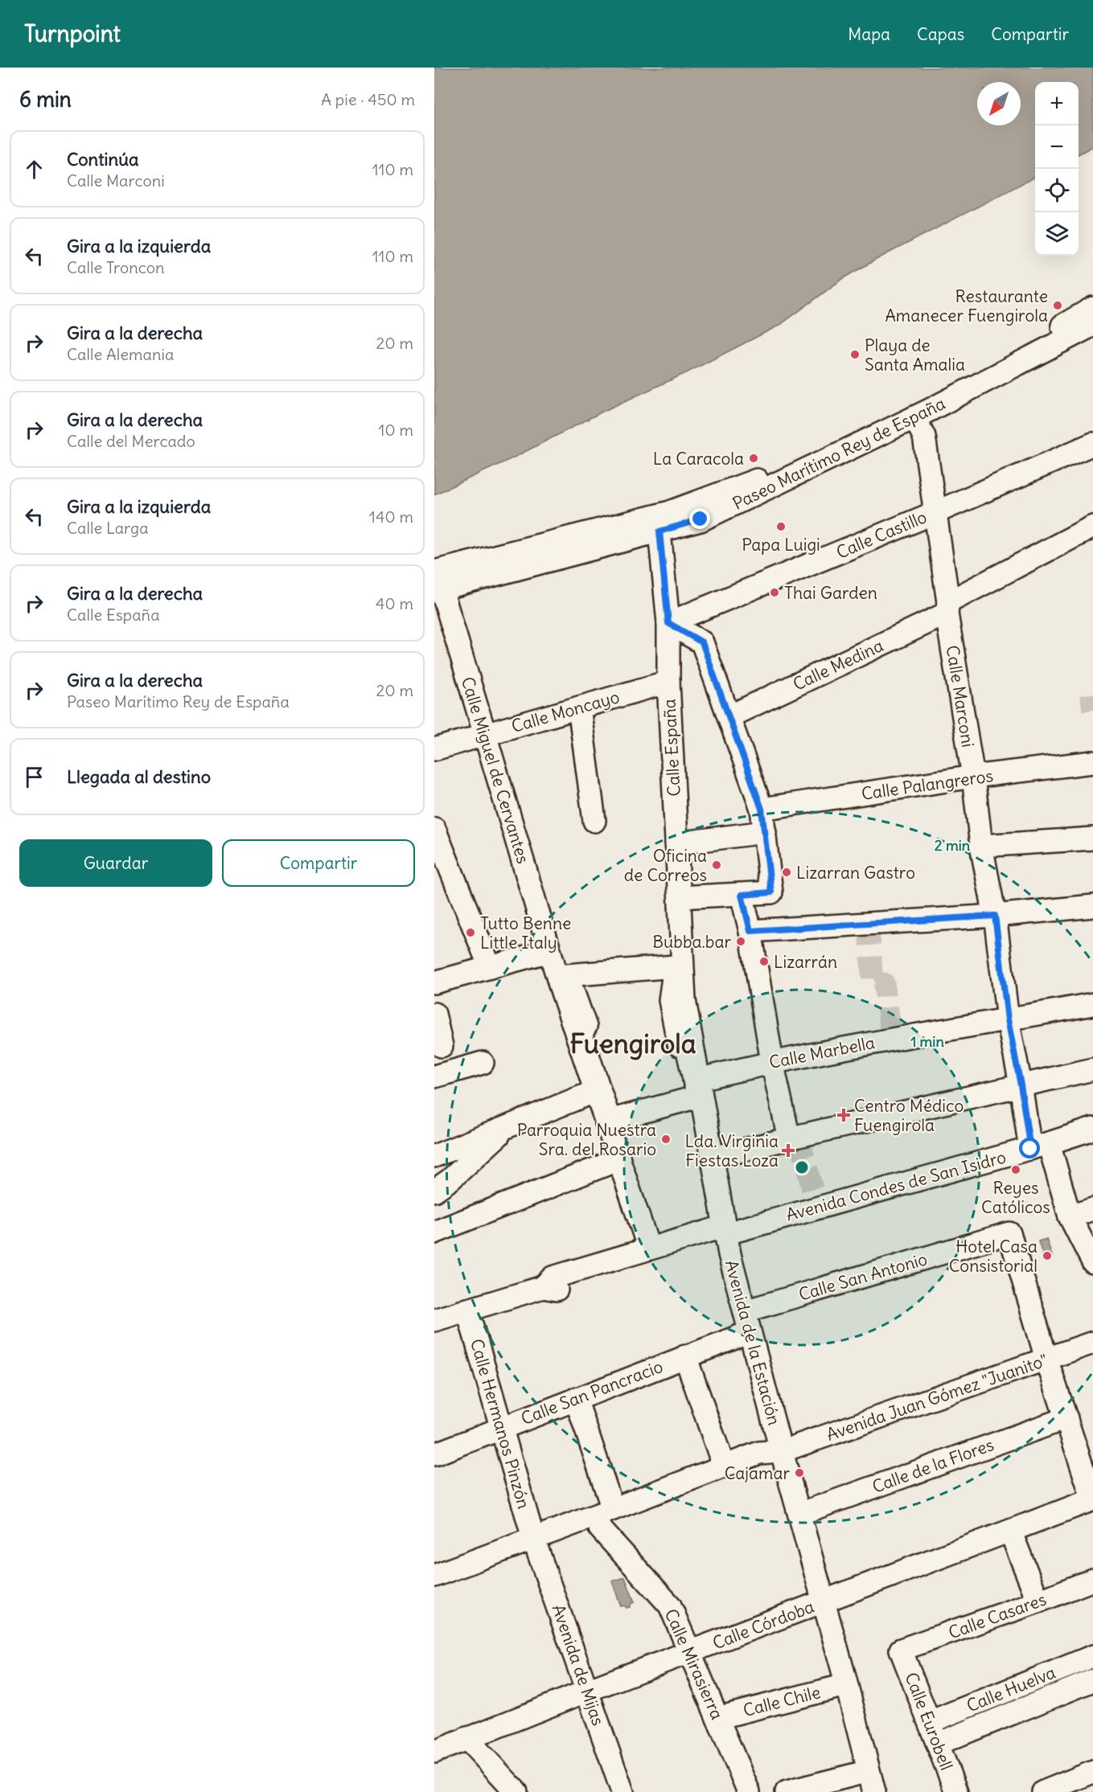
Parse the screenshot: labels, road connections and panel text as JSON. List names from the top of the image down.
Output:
{
  "streets": {
    "street": [
      "Paseo Marítimo Rey de España",
      "Calle Castillo",
      "Calle Medina",
      "Calle Marconi",
      "Calle Moncayo",
      "Calle España",
      "Calle Miguel de Cervantes",
      "Calle Palangreros",
      "Calle Marbella",
      "Avenida Condes de San Isidro",
      "Calle San Antonio",
      "Avenida de la Estación",
      "Calle San Pancracio",
      "Avenida Juan Gómez \"Juanito\"",
      "Calle Hermanos Pinzón",
      "Calle de la Flores",
      "Calle Casares",
      "Calle Córdoba",
      "Calle Mirasierra",
      "Avenida de Mijas",
      "Calle Huelva",
      "Calle Chile",
      "Calle Eurobell"
    ]
  },
  "crossings": [
    ["Paseo Marítimo Rey de España", "Calle Marconi"],
    ["Paseo Marítimo Rey de España", "Calle España"],
    ["Paseo Marítimo Rey de España", "Calle Miguel de Cervantes"],
    ["Calle Castillo", "Calle Marconi"],
    ["Calle Castillo", "Calle España"],
    ["Calle Medina", "Calle Marconi"],
    ["Calle Marconi", "Calle Palangreros"],
    ["Calle Marconi", "Calle Marbella"],
    ["Calle Marconi", "Avenida Condes de San Isidro"],
    ["Calle Moncayo", "Calle España"],
    ["Calle Moncayo", "Calle Miguel de Cervantes"],
    ["Calle España", "Calle Marbella"],
    ["Calle España", "Avenida de la Estación"],
    ["Calle Miguel de Cervantes", "Avenida Condes de San Isidro"],
    ["Calle Marbella", "Avenida de la Estación"],
    ["Avenida Condes de San Isidro", "Avenida de la Estación"],
    ["Avenida Condes de San Isidro", "Calle Hermanos Pinzón"],
    ["Calle San Antonio", "Avenida de la Estación"],
    ["Calle San Antonio", "Calle San Pancracio"],
    ["Calle San Antonio", "Avenida Juan Gómez \"Juanito\""],
    ["Avenida de la Estación", "Calle San Pancracio"],
    ["Avenida de la Estación", "Avenida Juan Gómez \"Juanito\""],
    ["Avenida de la Estación", "Calle de la Flores"],
    ["Avenida de la Estación", "Calle Córdoba"],
    ["Avenida de la Estación", "Calle Chile"],
    ["Calle San Pancracio", "Calle Hermanos Pinzón"],
    ["Avenida Juan Gómez \"Juanito\"", "Calle Hermanos Pinzón"],
    ["Avenida Juan Gómez \"Juanito\"", "Calle Mirasierra"],
    ["Avenida Juan Gómez \"Juanito\"", "Avenida de Mijas"],
    ["Calle Hermanos Pinzón", "Avenida de Mijas"],
    ["Calle Casares", "Calle Eurobell"],
    ["Calle Córdoba", "Calle Mirasierra"],
    ["Calle Córdoba", "Avenida de Mijas"],
    ["Calle Mirasierra", "Calle Chile"],
    ["Calle Huelva", "Calle Eurobell"]
  ],
  "districts": ["Fuengirola"],
  "places": {
    "other": [
      "Restaurante Amanecer Fuengirola",
      "Playa de Santa Amalia",
      "La Caracola",
      "Papa Luigi",
      "Thai Garden",
      "Oficina de Correos",
      "Lizarran Gastro",
      "Tutto Benne Little Italy",
      "Bubba.bar",
      "Lizarrán",
      "Parroquia Nuestra Sra. del Rosario",
      "Reyes Católicos",
      "Hotel Casa Consistorial",
      "Cajamar"
    ],
    "health": ["Centro Médico Fuengirola", "Lda. Virginia Fiestas Loza"]
  },
  "north": "bottom left",
  "page": {
    "header": "Turnpoint",
    "nav": ["Mapa", "Capas", "Compartir"],
    "heading": ["6 min", "A pie · 450 m"],
    "map_buttons": ["+", "−"],
    "list": [
      ["Continúa", "Calle Marconi", "110 m"],
      ["Gira a la izquierda", "Calle Troncon", "110 m"],
      ["Gira a la derecha", "Calle Alemania", "20 m"],
      ["Gira a la derecha", "Calle del Mercado", "10 m"],
      ["Gira a la izquierda", "Calle Larga", "140 m"],
      ["Gira a la derecha", "Calle España", "40 m"],
      ["Gira a la derecha", "Paseo Marítimo Rey de España", "20 m"],
      "Llegada al destino"
    ],
    "buttons": ["Guardar", "Compartir"]
  },
  "rings": ["2 min", "1 min"]
}
